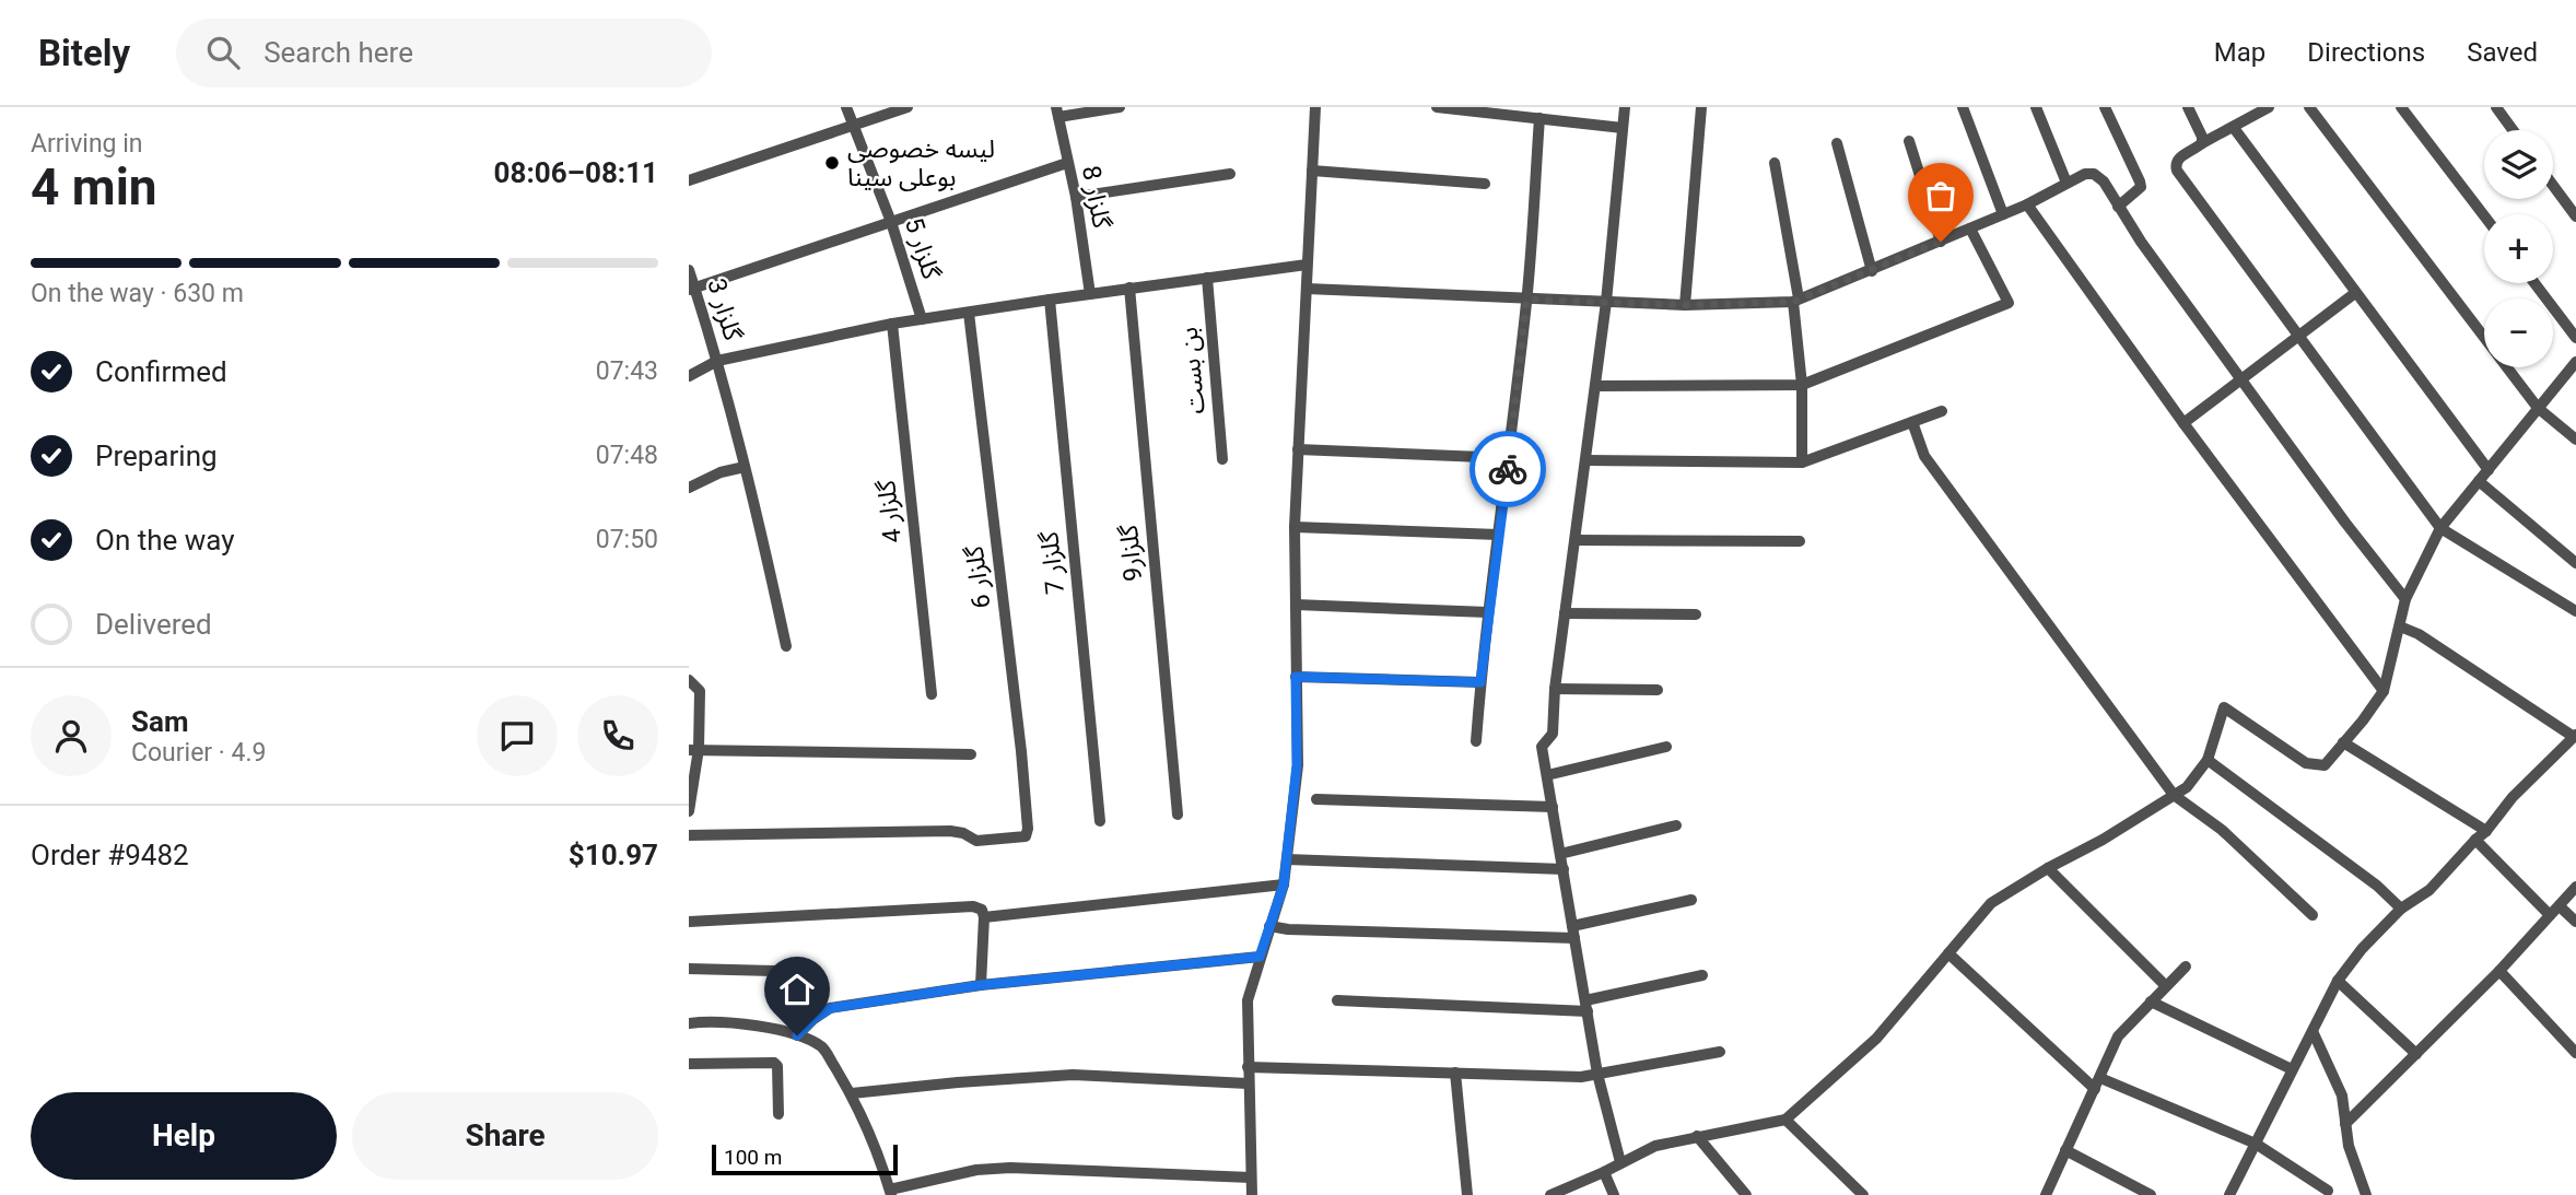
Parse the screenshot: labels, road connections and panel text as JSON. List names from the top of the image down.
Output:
{
  "streets": {
    "street": [
      "گلزار 8",
      "گلزار 5",
      "گلزار 3",
      "بن بست",
      "گلزار 4",
      "گلزار9",
      "گلزار 7",
      "گلزار 6"
    ]
  },
  "places": ["لیسه خصوصی بوعلی سینا"],
  "scale_bar": "100 m",
  "page": {
    "header": "Bitely",
    "search": "Search here",
    "nav": ["Map", "Directions", "Saved"],
    "heading": ["4 min", "Arriving in", "08:06–08:11"],
    "panel": [
      "Sam",
      "Courier · 4.9",
      "Order #9482",
      "$10.97"
    ],
    "map_buttons": ["+", "−"],
    "bar": "On the way · 630 m",
    "list": [
      ["Confirmed", "07:43"],
      ["Preparing", "07:48"],
      ["On the way", "07:50"],
      "Delivered"
    ],
    "buttons": ["Help", "Share"],
    "scale": "100 m"
  }
}
